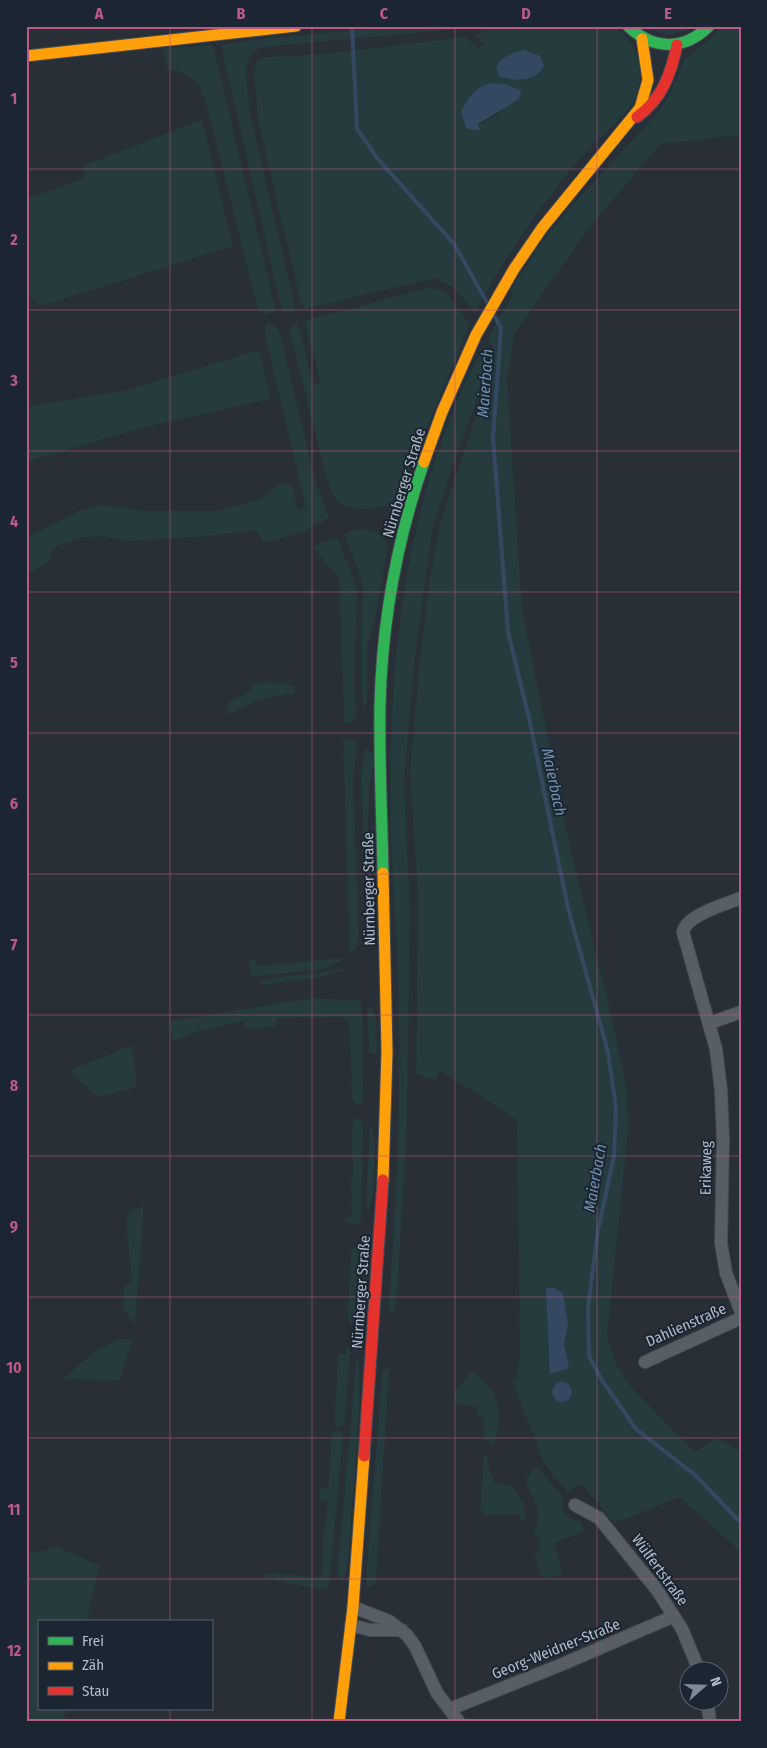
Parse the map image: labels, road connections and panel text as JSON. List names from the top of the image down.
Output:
{
  "streets": {
    "main road": ["Nürnberger Straße"],
    "street": [
      "Erikaweg",
      "Dahlienstraße",
      "Wülfertstraße",
      "Georg-Weidner-Straße"
    ]
  },
  "crossings": [
    ["Wülfertstraße", "Georg-Weidner-Straße"]
  ],
  "water": ["Maierbach"],
  "legend": ["Frei", "Zäh", "Stau"],
  "north": "right",
  "grid": {
    "columns": [
      "A",
      "B",
      "C",
      "D",
      "E"
    ],
    "rows": [
      "1",
      "2",
      "3",
      "4",
      "5",
      "6",
      "7",
      "8",
      "9",
      "10",
      "11",
      "12"
    ]
  }
}
